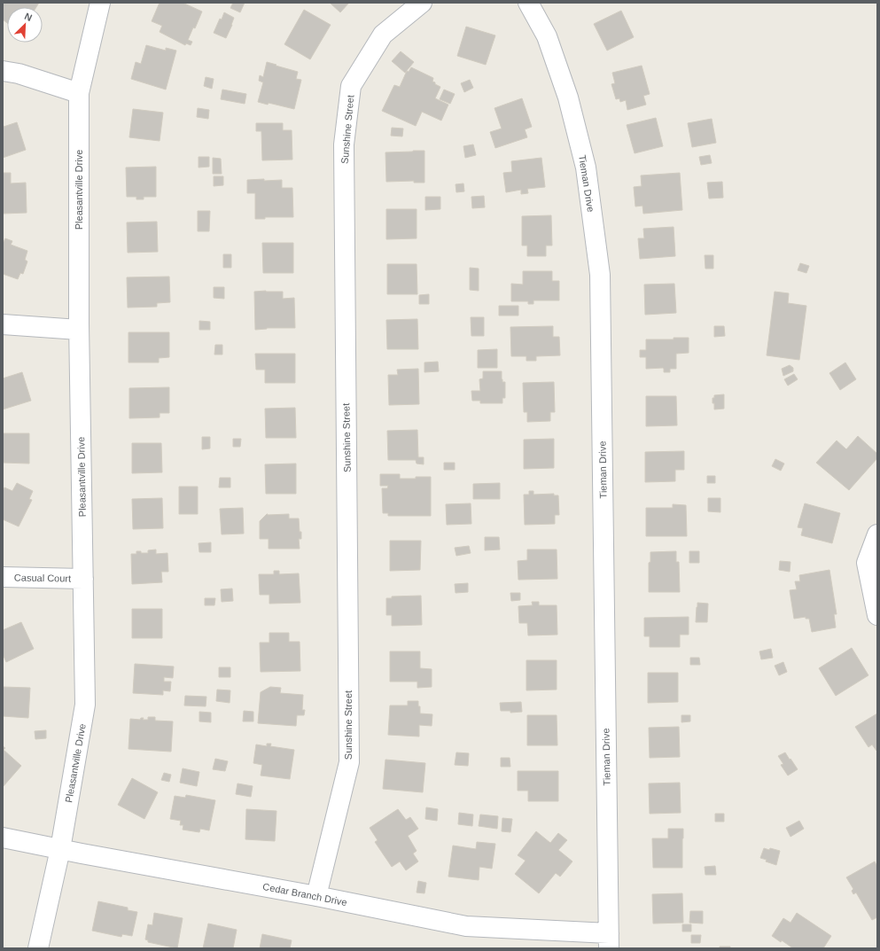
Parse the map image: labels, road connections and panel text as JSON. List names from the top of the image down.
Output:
{
  "streets": {
    "street": [
      "Sunshine Street",
      "Tieman Drive",
      "Pleasantville Drive",
      "Casual Court",
      "Cedar Branch Drive"
    ]
  },
  "crossings": [
    ["Sunshine Street", "Cedar Branch Drive"],
    ["Tieman Drive", "Cedar Branch Drive"],
    ["Pleasantville Drive", "Casual Court"],
    ["Pleasantville Drive", "Cedar Branch Drive"]
  ],
  "north": "top right"
}
